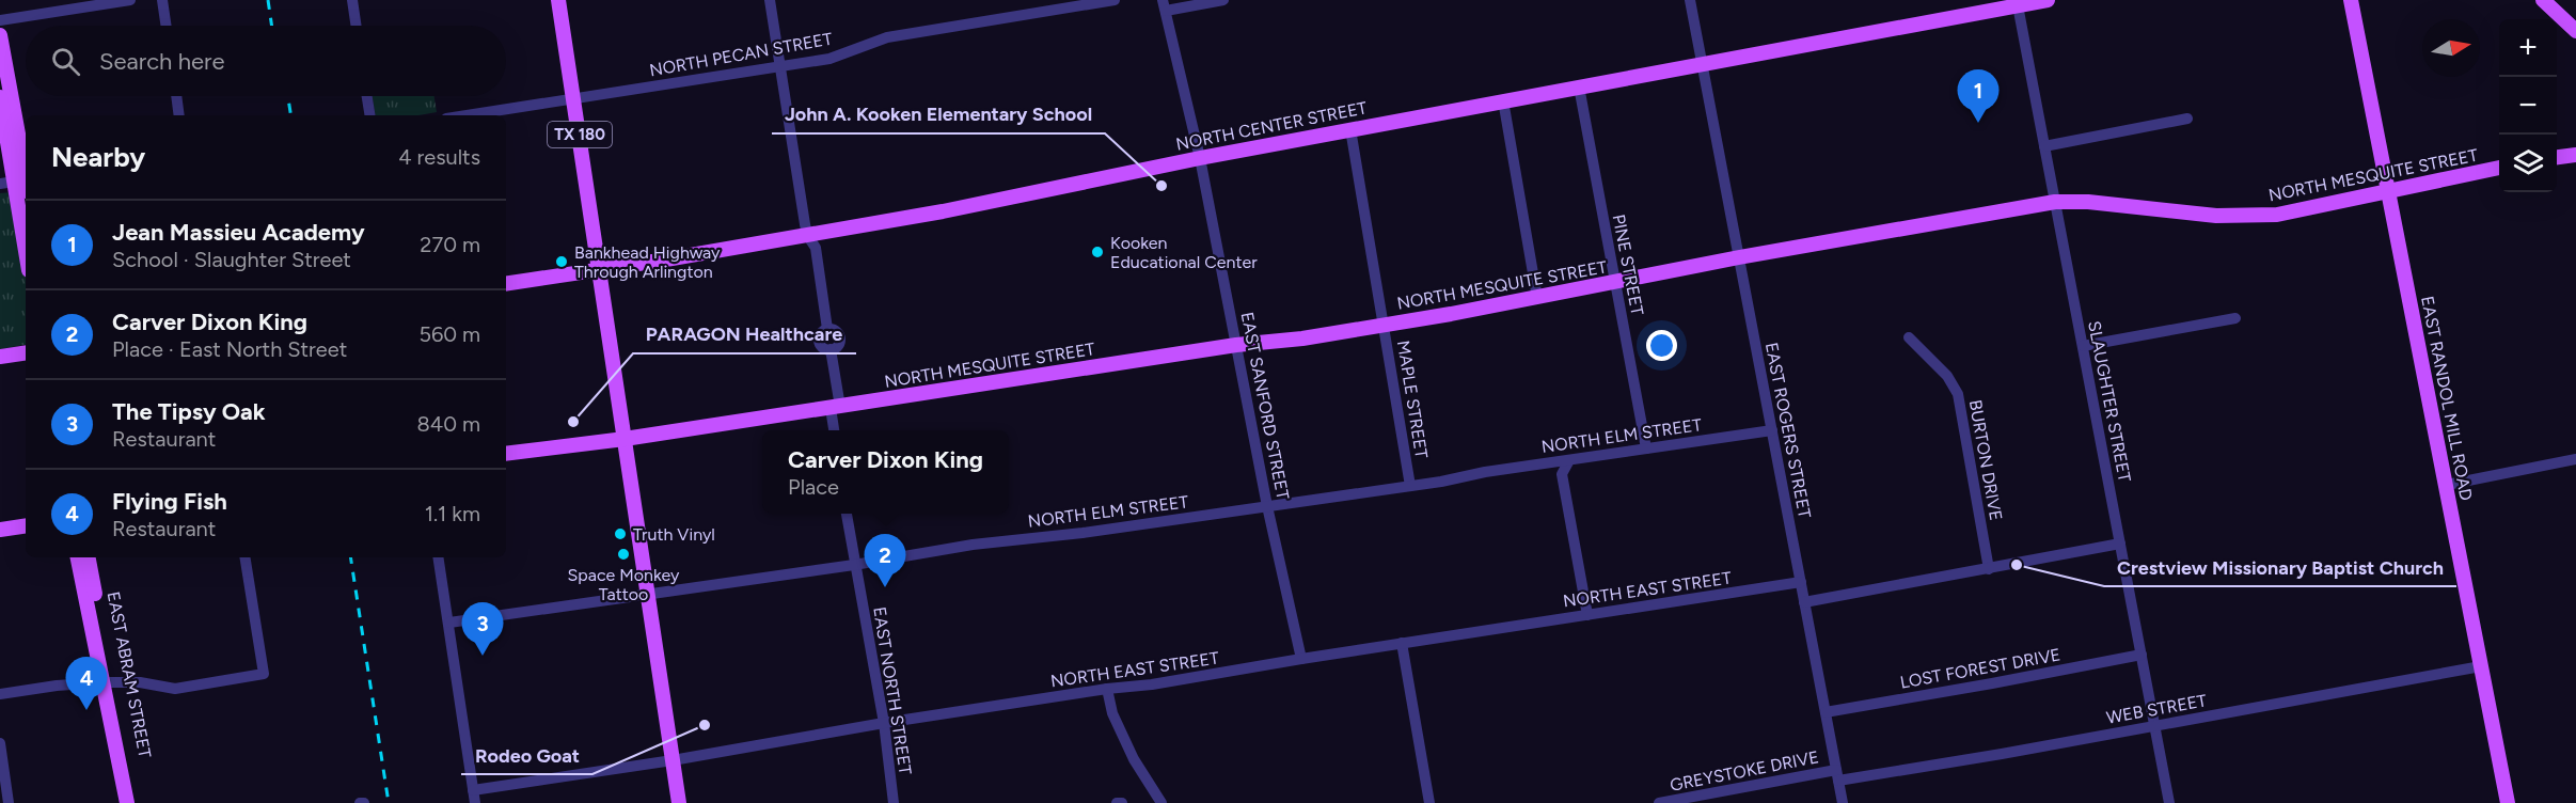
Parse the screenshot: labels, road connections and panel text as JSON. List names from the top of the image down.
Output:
{
  "streets": {
    "main road": [
      "NORTH CENTER STREET",
      "TX 180",
      "NORTH MESQUITE STREET",
      "EAST RANDOL MILL ROAD",
      "EAST ABRAM STREET"
    ],
    "street": [
      "NORTH PECAN STREET",
      "PINE STREET",
      "MAPLE STREET",
      "SLAUGHTER STREET",
      "EAST SANFORD STREET",
      "EAST ROGERS STREET",
      "NORTH ELM STREET",
      "BURTON DRIVE",
      "NORTH EAST STREET",
      "LOST FOREST DRIVE",
      "EAST NORTH STREET",
      "WEB STREET",
      "GREYSTOKE DRIVE"
    ]
  },
  "crossings": [
    ["NORTH PECAN STREET", "TX 180"],
    ["NORTH CENTER STREET", "TX 180"],
    ["NORTH CENTER STREET", "PINE STREET"],
    ["NORTH CENTER STREET", "MAPLE STREET"],
    ["NORTH CENTER STREET", "SLAUGHTER STREET"],
    ["NORTH CENTER STREET", "EAST SANFORD STREET"],
    ["NORTH CENTER STREET", "EAST ROGERS STREET"],
    ["TX 180", "NORTH MESQUITE STREET"],
    ["TX 180", "NORTH ELM STREET"],
    ["TX 180", "NORTH EAST STREET"],
    ["NORTH MESQUITE STREET", "PINE STREET"],
    ["NORTH MESQUITE STREET", "EAST RANDOL MILL ROAD"],
    ["NORTH MESQUITE STREET", "MAPLE STREET"],
    ["NORTH MESQUITE STREET", "SLAUGHTER STREET"],
    ["NORTH MESQUITE STREET", "EAST SANFORD STREET"],
    ["NORTH MESQUITE STREET", "EAST ROGERS STREET"],
    ["PINE STREET", "NORTH ELM STREET"],
    ["EAST RANDOL MILL ROAD", "WEB STREET"],
    ["MAPLE STREET", "NORTH ELM STREET"],
    ["SLAUGHTER STREET", "LOST FOREST DRIVE"],
    ["SLAUGHTER STREET", "WEB STREET"],
    ["EAST SANFORD STREET", "NORTH ELM STREET"],
    ["EAST SANFORD STREET", "NORTH EAST STREET"],
    ["EAST ROGERS STREET", "NORTH ELM STREET"],
    ["EAST ROGERS STREET", "NORTH EAST STREET"],
    ["EAST ROGERS STREET", "LOST FOREST DRIVE"],
    ["EAST ROGERS STREET", "WEB STREET"],
    ["EAST ROGERS STREET", "GREYSTOKE DRIVE"],
    ["NORTH ELM STREET", "EAST NORTH STREET"],
    ["NORTH EAST STREET", "EAST NORTH STREET"],
    ["WEB STREET", "GREYSTOKE DRIVE"]
  ],
  "places": [
    "John A. Kooken Elementary School",
    "Kooken Educational Center",
    "Bankhead Highway Through Arlington",
    "PARAGON Healthcare",
    "Truth Vinyl",
    "Space Monkey Tattoo",
    "Crestview Missionary Baptist Church",
    "Rodeo Goat"
  ],
  "north": "right",
  "page": {
    "map_buttons": ["+", "−"],
    "search": "Search here",
    "pins": [
      "1",
      "2",
      "3",
      "4"
    ],
    "heading": ["Nearby", "4 results"],
    "list": [
      {
        "mark": "1",
        "name": "Jean Massieu Academy",
        "note": "School · Slaughter Street",
        "value": "270 m"
      },
      {
        "mark": "2",
        "name": "Carver Dixon King",
        "note": "Place · East North Street",
        "value": "560 m"
      },
      {
        "mark": "3",
        "name": "The Tipsy Oak",
        "note": "Restaurant",
        "value": "840 m"
      },
      {
        "mark": "4",
        "name": "Flying Fish",
        "note": "Restaurant",
        "value": "1.1 km"
      }
    ],
    "popup": ["Carver Dixon King", "Place"]
  }
}
